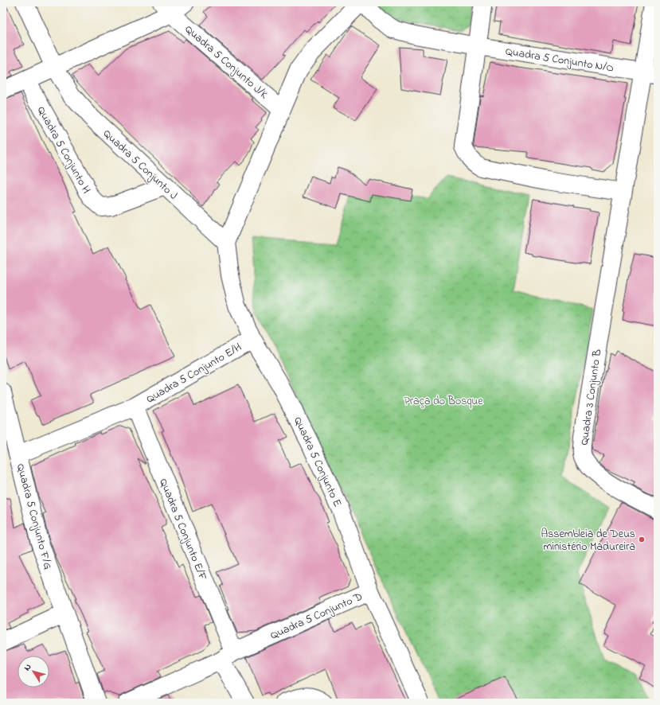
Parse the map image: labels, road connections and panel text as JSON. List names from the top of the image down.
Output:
{
  "streets": {
    "street": [
      "Quadra 5 Conjunto N/O",
      "Quadra 5 Conjunto J/K",
      "Quadra 5 Conjunto H",
      "Quadra 5 Conjunto J",
      "Quadra 5 Conjunto E/H",
      "Quadra 3 Conjunto B",
      "Quadra 5 Conjunto E",
      "Quadra 5 Conjunto F/G",
      "Quadra 5 Conjunto E/F",
      "Quadra 5 Conjunto D"
    ]
  },
  "crossings": [
    ["Quadra 5 Conjunto N/O", "Quadra 3 Conjunto B"],
    ["Quadra 5 Conjunto H", "Quadra 5 Conjunto J"],
    ["Quadra 5 Conjunto J", "Quadra 5 Conjunto E"],
    ["Quadra 5 Conjunto E/H", "Quadra 5 Conjunto E"],
    ["Quadra 5 Conjunto E/H", "Quadra 5 Conjunto F/G"],
    ["Quadra 5 Conjunto E/H", "Quadra 5 Conjunto E/F"],
    ["Quadra 5 Conjunto E", "Quadra 5 Conjunto D"],
    ["Quadra 5 Conjunto E/F", "Quadra 5 Conjunto D"]
  ],
  "parks": ["Praça do Bosque"],
  "places": ["Assembleia de Deus ministério Madureira"],
  "north": "top left"
}
